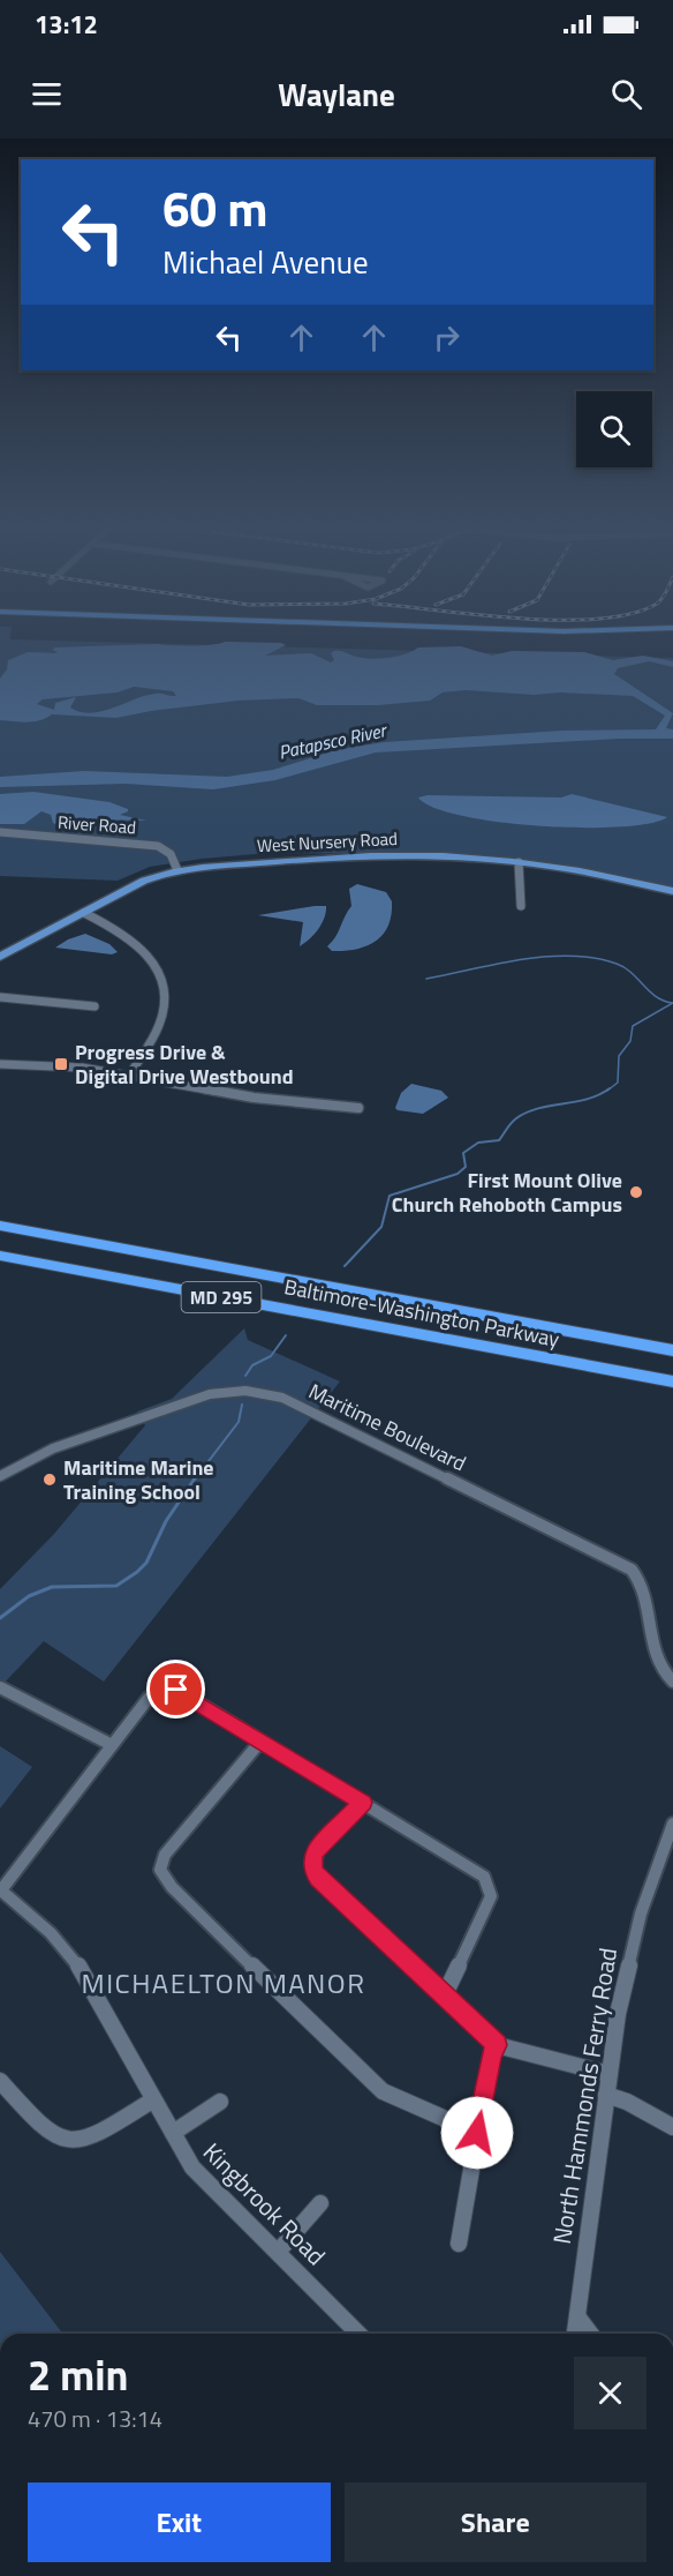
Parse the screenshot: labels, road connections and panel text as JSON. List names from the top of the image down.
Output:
{
  "streets": {
    "highway": ["MD 295", "Baltimore-Washington Parkway"],
    "main road": ["West Nursery Road"],
    "street": [
      "River Road",
      "Maritime Boulevard",
      "North Hammonds Ferry Road",
      "Kingbrook Road"
    ]
  },
  "crossings": [
    ["River Road", "West Nursery Road"]
  ],
  "districts": ["MICHAELTON MANOR"],
  "water": ["Patapsco River"],
  "places": {
    "transit": ["Progress Drive & Digital Drive Westbound"],
    "other": ["First Mount Olive Church Rehoboth Campus", "Maritime Marine Training School"]
  },
  "page": {
    "status": "13:12",
    "header": "Waylane",
    "turn": ["60 m", "Michael Avenue"],
    "heading": ["2 min", "470 m · 13:14"],
    "buttons": ["Exit", "Share"]
  }
}
